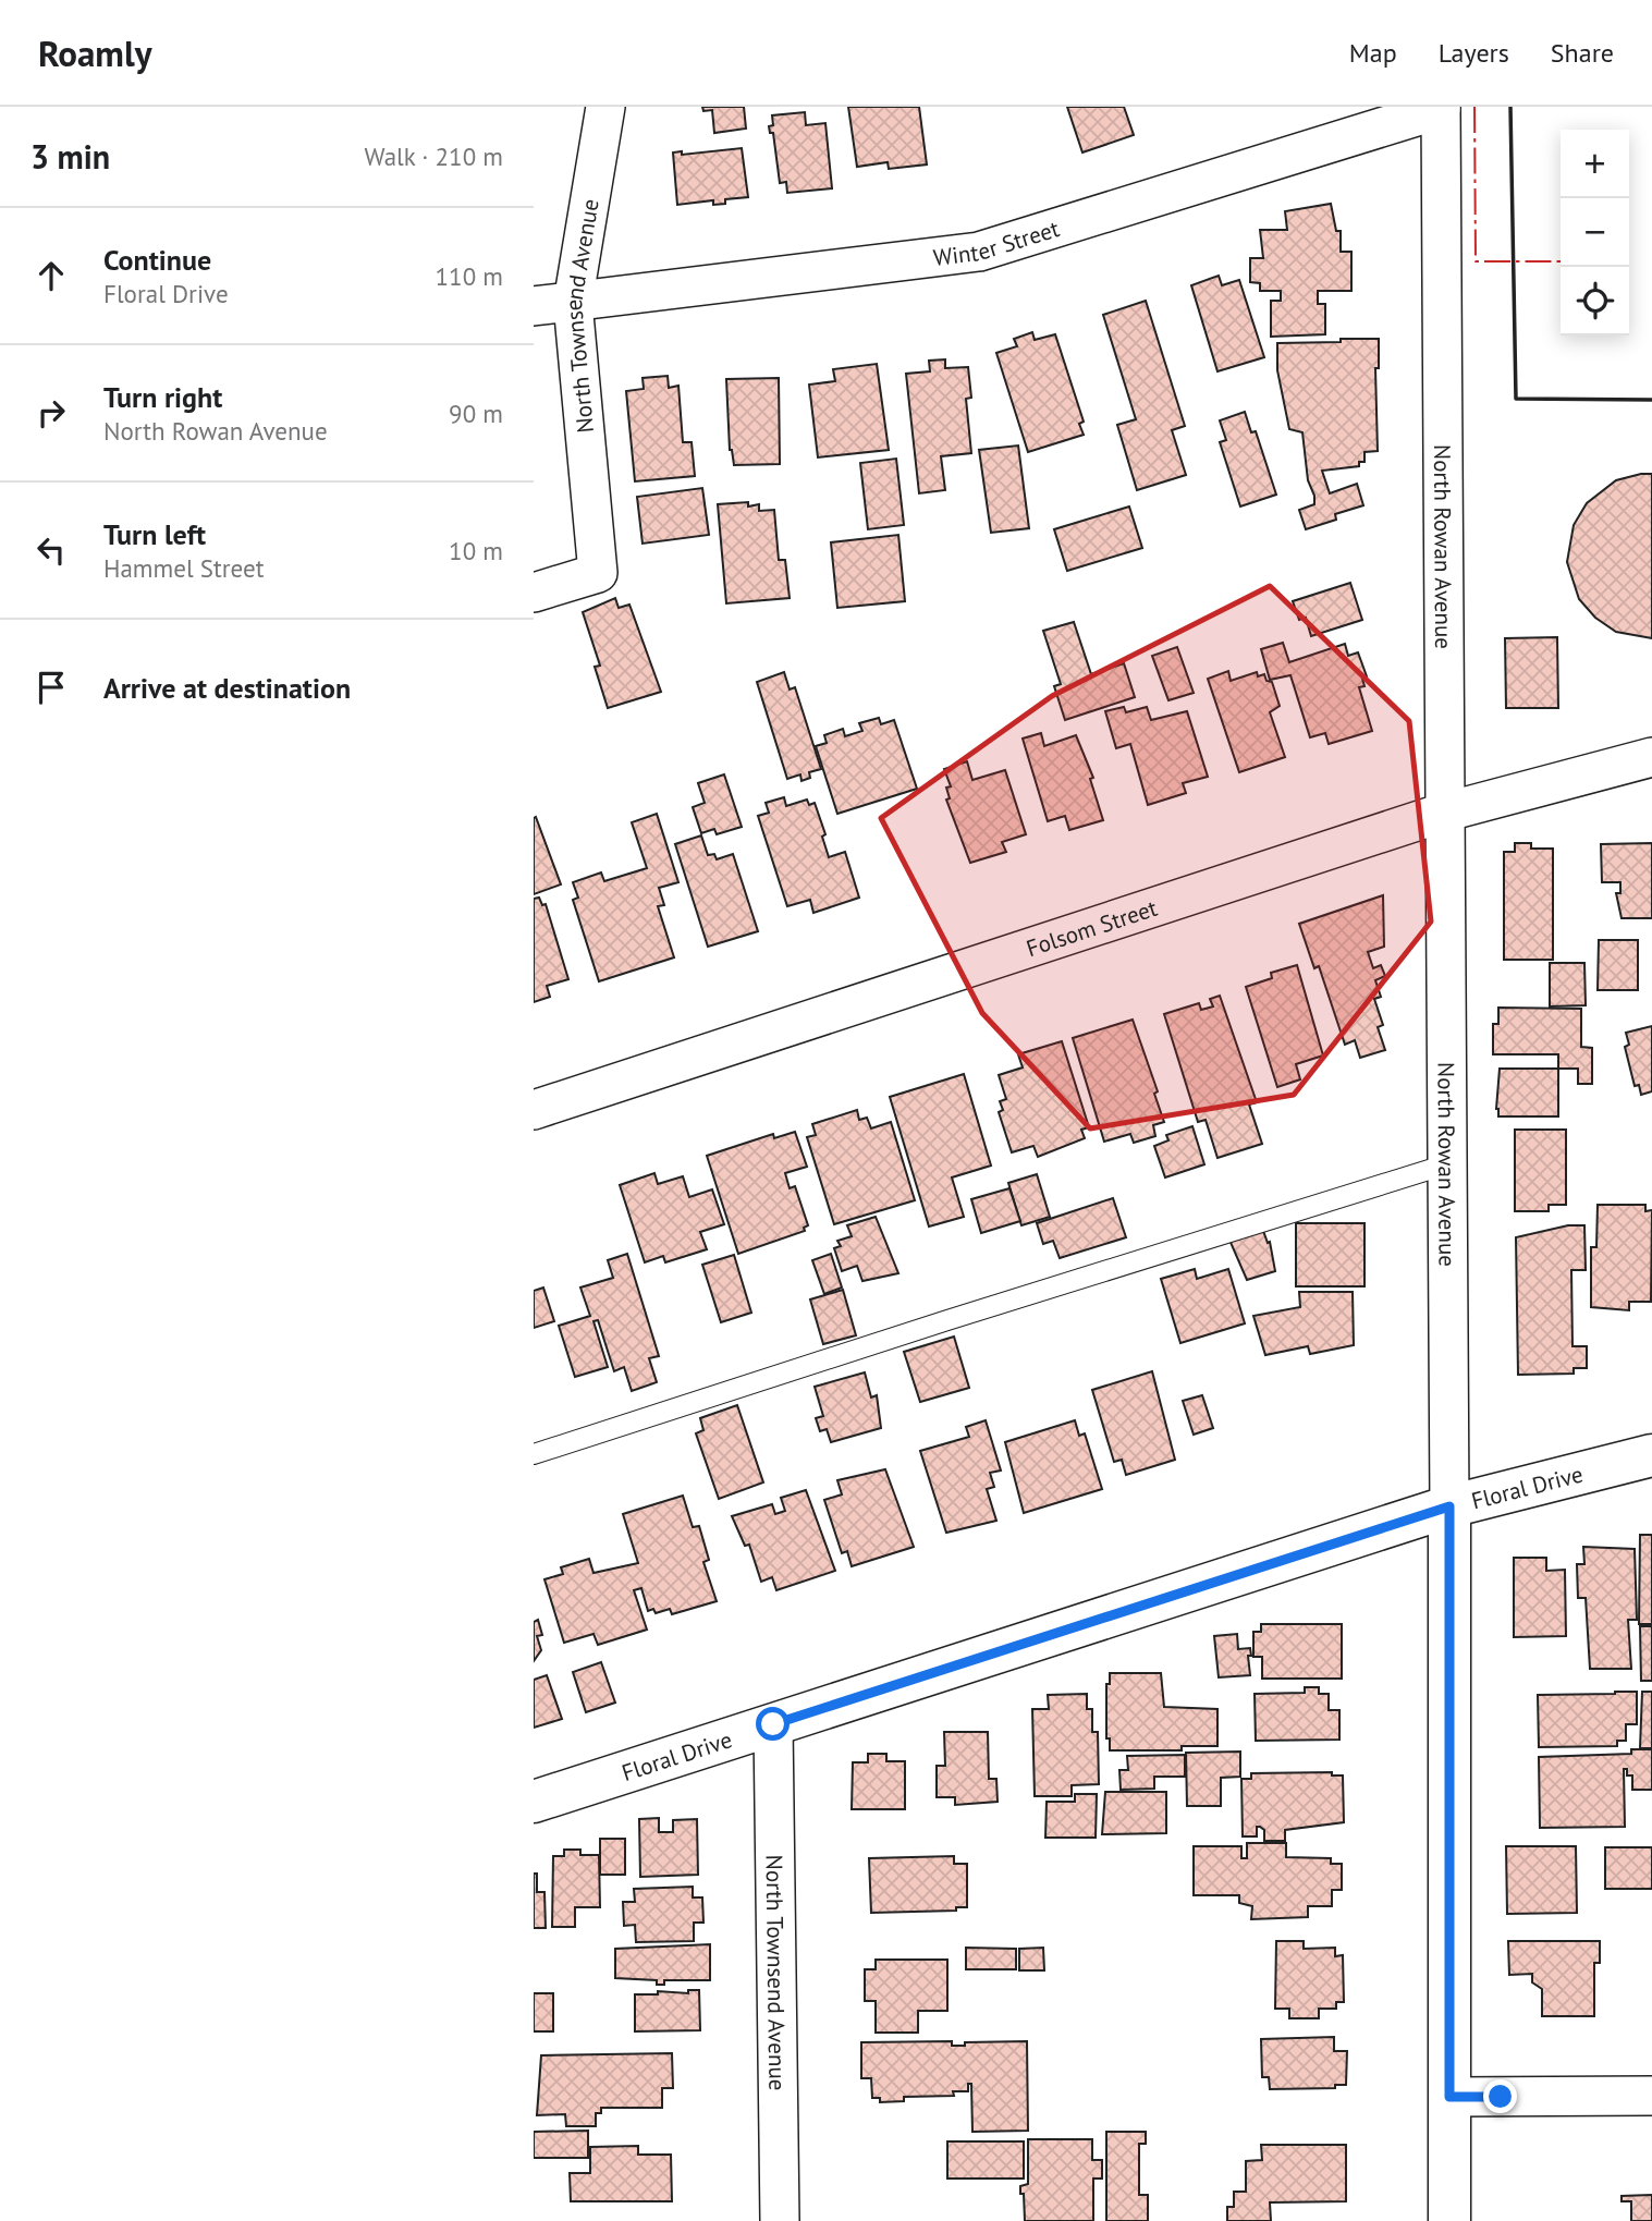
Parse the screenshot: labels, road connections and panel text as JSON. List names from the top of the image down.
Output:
{
  "streets": {
    "street": [
      "Winter Street",
      "North Townsend Avenue",
      "North Rowan Avenue",
      "Folsom Street",
      "Floral Drive"
    ]
  },
  "crossings": [
    ["Winter Street", "North Townsend Avenue"],
    ["Winter Street", "North Rowan Avenue"],
    ["North Townsend Avenue", "Floral Drive"],
    ["North Rowan Avenue", "Folsom Street"],
    ["North Rowan Avenue", "Floral Drive"]
  ],
  "page": {
    "header": "Roamly",
    "nav": ["Map", "Layers", "Share"],
    "heading": ["3 min", "Walk · 210 m"],
    "map_buttons": ["+", "−"],
    "list": [
      ["Continue", "Floral Drive", "110 m"],
      ["Turn right", "North Rowan Avenue", "90 m"],
      ["Turn left", "Hammel Street", "10 m"],
      "Arrive at destination"
    ]
  }
}
